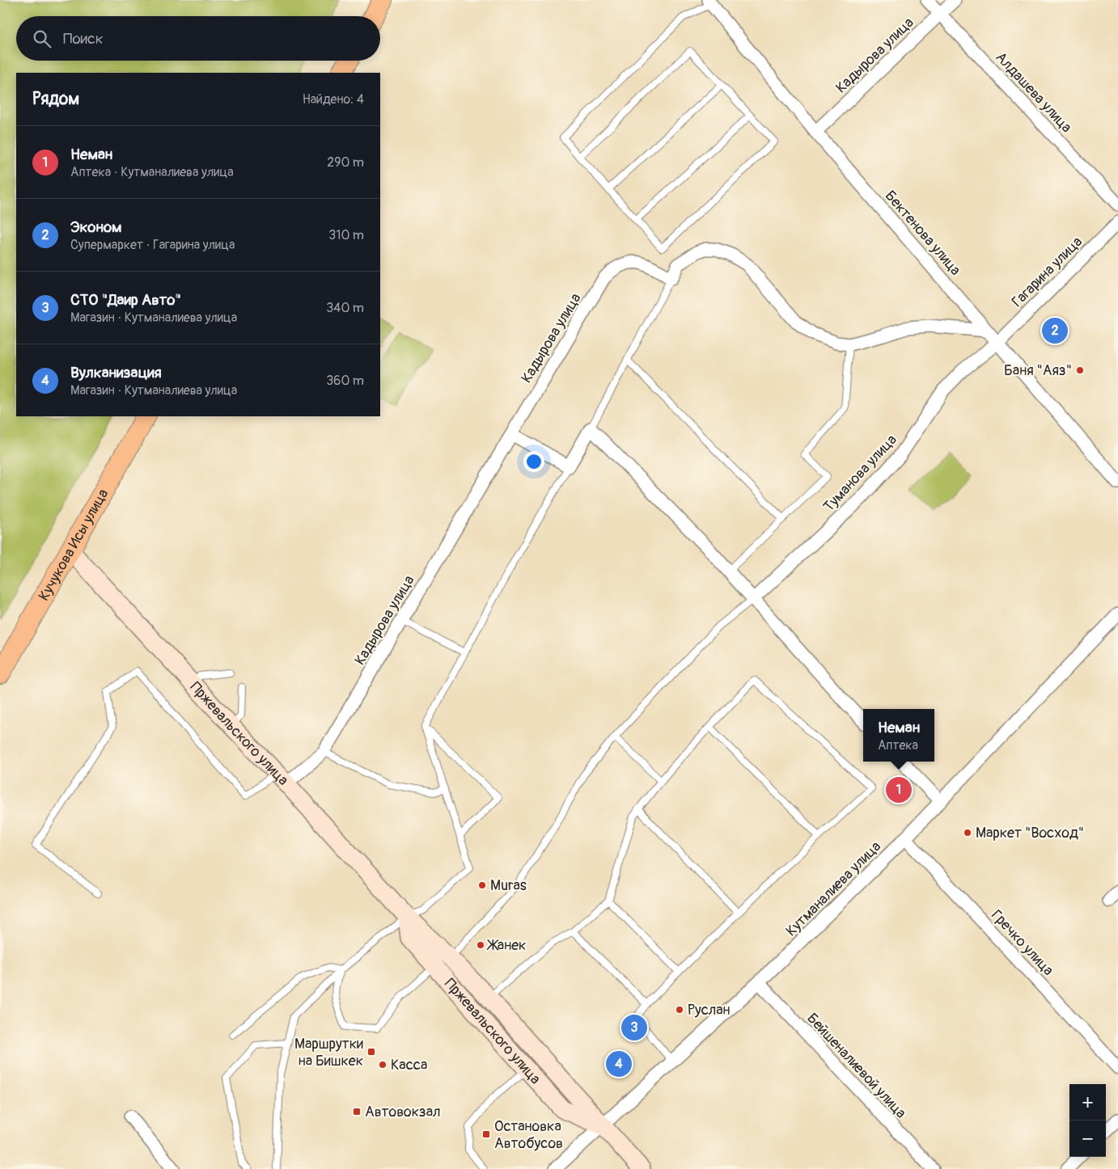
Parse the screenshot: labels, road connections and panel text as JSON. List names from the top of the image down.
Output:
{
  "streets": {
    "main road": ["Кучукова Исы улица", "Пржевальского улица"],
    "street": [
      "Кадырова улица",
      "Алдашева улица",
      "Бектенова улица",
      "Гагарина улица",
      "Туманова улица",
      "Кутманалиева улица",
      "Гречко улица",
      "Бейшеналиевой улица"
    ]
  },
  "crossings": [
    ["Кадырова улица", "Алдашева улица"],
    ["Кадырова улица", "Бектенова улица"],
    ["Кадырова улица", "Пржевальского улица"],
    ["Бектенова улица", "Гагарина улица"],
    ["Бектенова улица", "Туманова улица"],
    ["Гагарина улица", "Туманова улица"],
    ["Кучукова Исы улица", "Пржевальского улица"],
    ["Пржевальского улица", "Кутманалиева улица"],
    ["Кутманалиева улица", "Гречко улица"],
    ["Кутманалиева улица", "Бейшеналиевой улица"]
  ],
  "places": {
    "other": [
      "Баня \"Аяз\"",
      "Маркет \"Восход\"",
      "Muras",
      "Жанек",
      "Руслан",
      "Касса"
    ],
    "transit": ["Маршрутки на Бишкек", "Автовокзал", "Остановка Автобусов"]
  },
  "page": {
    "search": "Поиск",
    "heading": ["Рядом", "Найдено: 4"],
    "list": [
      {
        "mark": "1",
        "name": "Неман",
        "note": "Аптека · Кутманалиева улица",
        "value": "290 m"
      },
      {
        "mark": "2",
        "name": "Эконом",
        "note": "Супермаркет · Гагарина улица",
        "value": "310 m"
      },
      {
        "mark": "3",
        "name": "СТО \"Даир Авто\"",
        "note": "Магазин · Кутманалиева улица",
        "value": "340 m"
      },
      {
        "mark": "4",
        "name": "Вулканизация",
        "note": "Магазин · Кутманалиева улица",
        "value": "360 m"
      }
    ],
    "pins": [
      "2",
      "1",
      "3",
      "4"
    ],
    "popup": ["Неман", "Аптека"],
    "map_buttons": ["+", "−"]
  }
}
